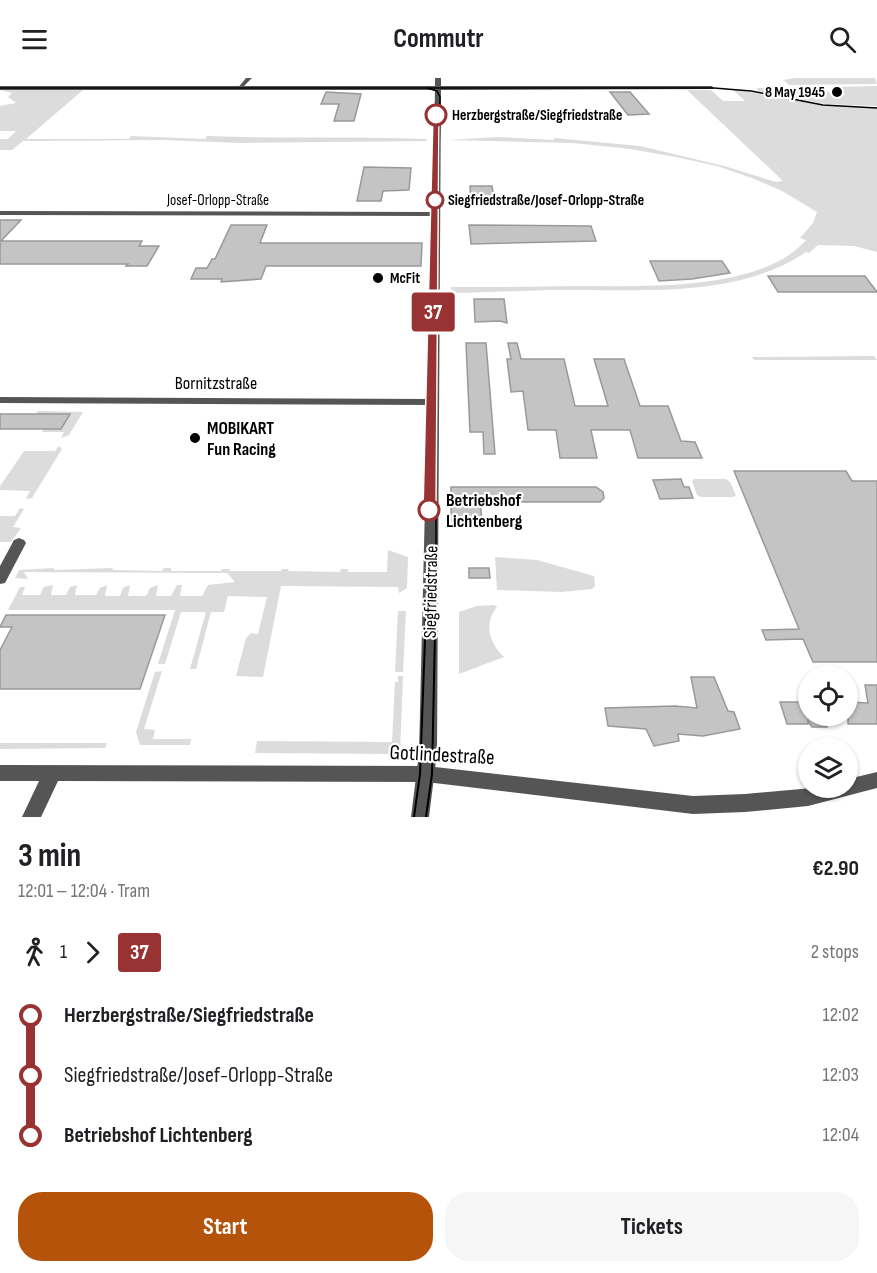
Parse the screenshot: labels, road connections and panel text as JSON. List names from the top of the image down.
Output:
{
  "streets": {
    "street": [
      "Josef-Orlopp-Straße",
      "Bornitzstraße",
      "Siegfriedstraße",
      "Gotlindestraße"
    ]
  },
  "crossings": [
    ["Josef-Orlopp-Straße", "Siegfriedstraße"],
    ["Bornitzstraße", "Siegfriedstraße"],
    ["Siegfriedstraße", "Gotlindestraße"]
  ],
  "places": [
    "8 May 1945",
    "Herzbergstraße/Siegfriedstraße",
    "Siegfriedstraße/Josef-Orlopp-Straße",
    "McFit",
    "MOBIKART Fun Racing",
    "Betriebshof Lichtenberg"
  ],
  "lines": ["tram line 37"],
  "page": {
    "header": "Commutr",
    "on_map": "37",
    "heading": ["3 min", "12:01 – 12:04 · Tram", "€2.90"],
    "legs": ["1", "37", "2 stops"],
    "list": [
      {
        "name": "Herzbergstraße/Siegfriedstraße",
        "value": "12:02"
      },
      {
        "name": "Siegfriedstraße/Josef-Orlopp-Straße",
        "value": "12:03"
      },
      {
        "name": "Betriebshof Lichtenberg",
        "value": "12:04"
      }
    ],
    "buttons": ["Start", "Tickets"]
  }
}
